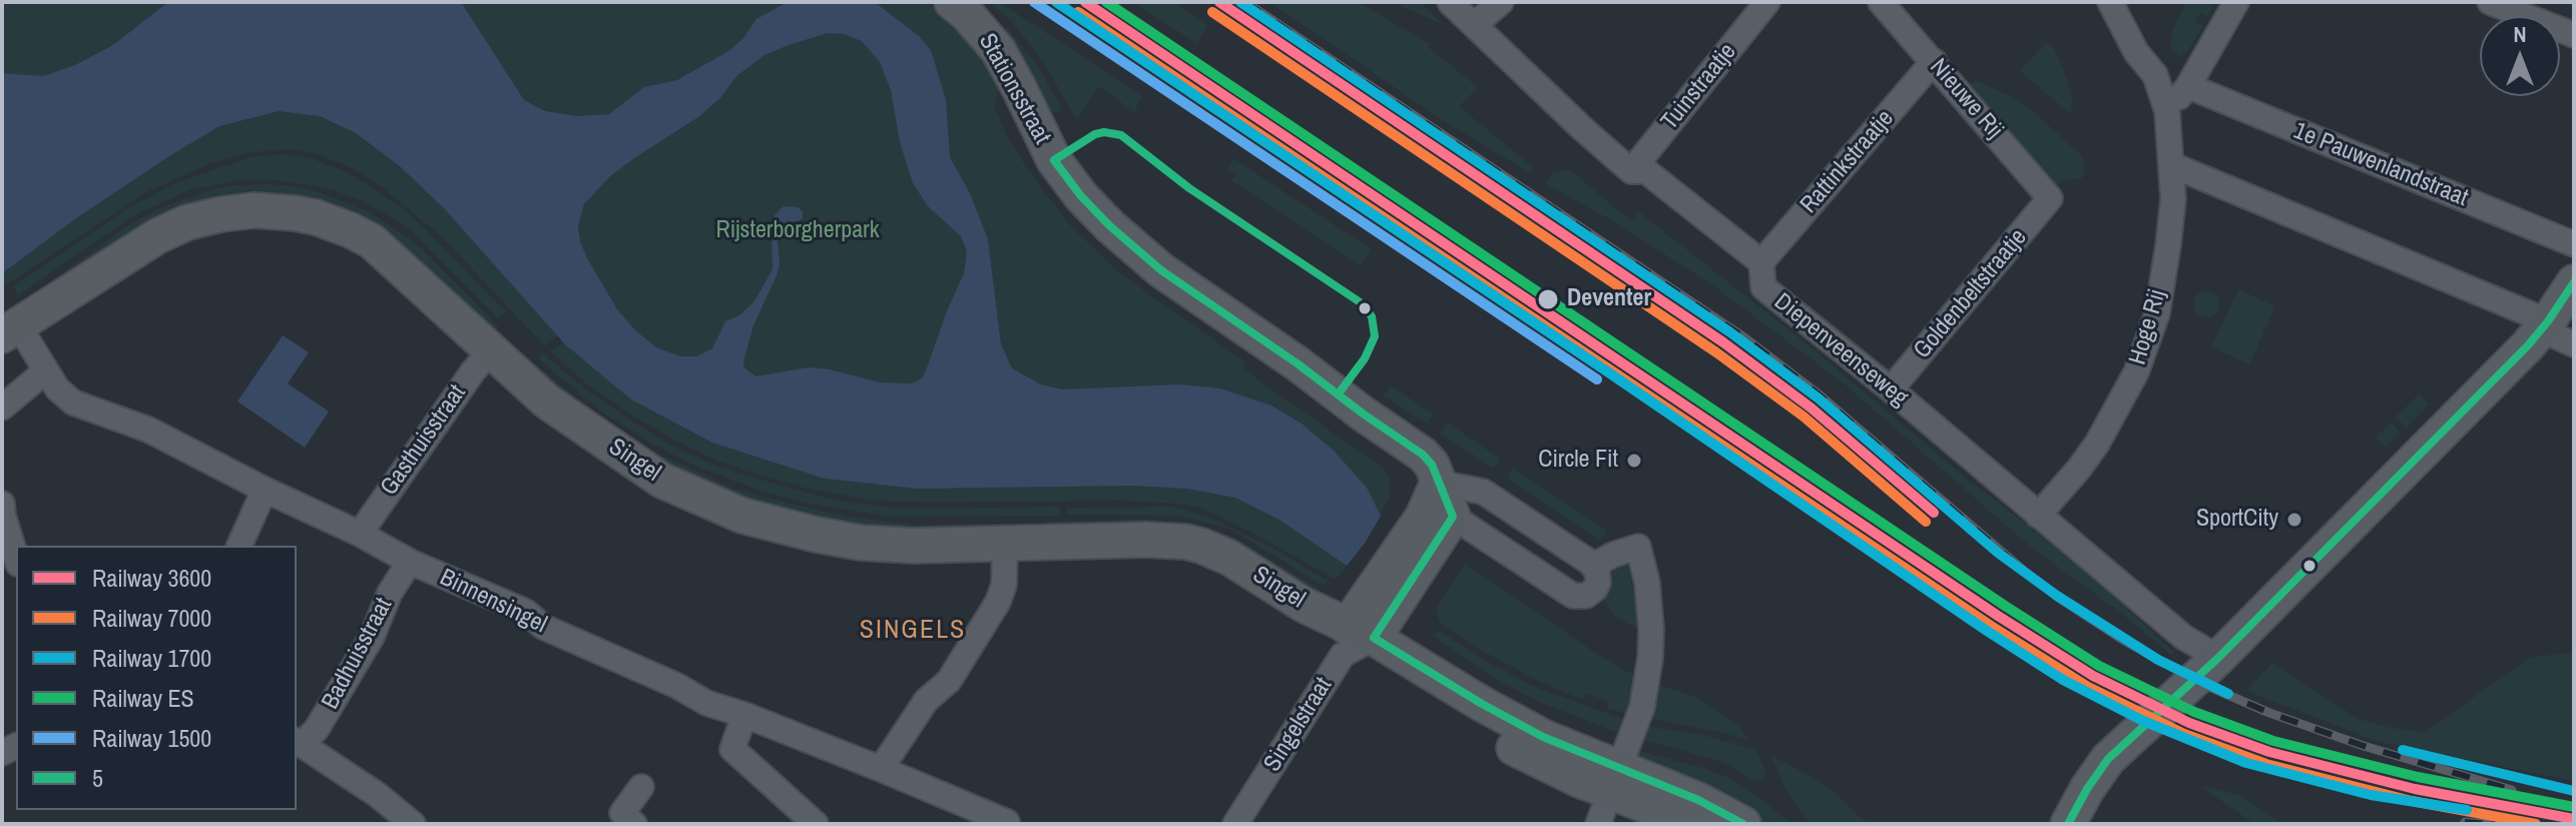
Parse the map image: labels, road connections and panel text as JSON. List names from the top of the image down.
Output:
{
  "streets": {
    "street": [
      "Tuinstraatje",
      "Stationsstraat",
      "Nieuwe Rij",
      "Rattinkstraatje",
      "1e Pauwenlandstraat",
      "Goldenbeltstraatje",
      "Hoge Rij",
      "Diepenveenseweg",
      "Gasthuisstraat",
      "Singel",
      "Binnensingel",
      "Badhuisstraat",
      "Singelstraat"
    ]
  },
  "crossings": [
    ["Tuinstraatje", "Diepenveenseweg"],
    ["Nieuwe Rij", "Rattinkstraatje"],
    ["Nieuwe Rij", "Goldenbeltstraatje"],
    ["Rattinkstraatje", "Diepenveenseweg"],
    ["Goldenbeltstraatje", "Diepenveenseweg"],
    ["Hoge Rij", "Diepenveenseweg"],
    ["Gasthuisstraat", "Singel"],
    ["Gasthuisstraat", "Binnensingel"],
    ["Singel", "Binnensingel"],
    ["Singel", "Singelstraat"],
    ["Binnensingel", "Badhuisstraat"]
  ],
  "districts": ["SINGELS"],
  "parks": ["Rijsterborgherpark"],
  "places": ["Deventer", "Circle Fit", "SportCity"],
  "lines": [
    "rail line 3600",
    "rail line 1700",
    "rail line ES",
    "rail line 1500",
    "rail line 7000",
    "transit line 5"
  ],
  "legend": [
    "Railway 3600",
    "Railway 7000",
    "Railway 1700",
    "Railway ES",
    "Railway 1500",
    "5"
  ],
  "north": "top"
}
